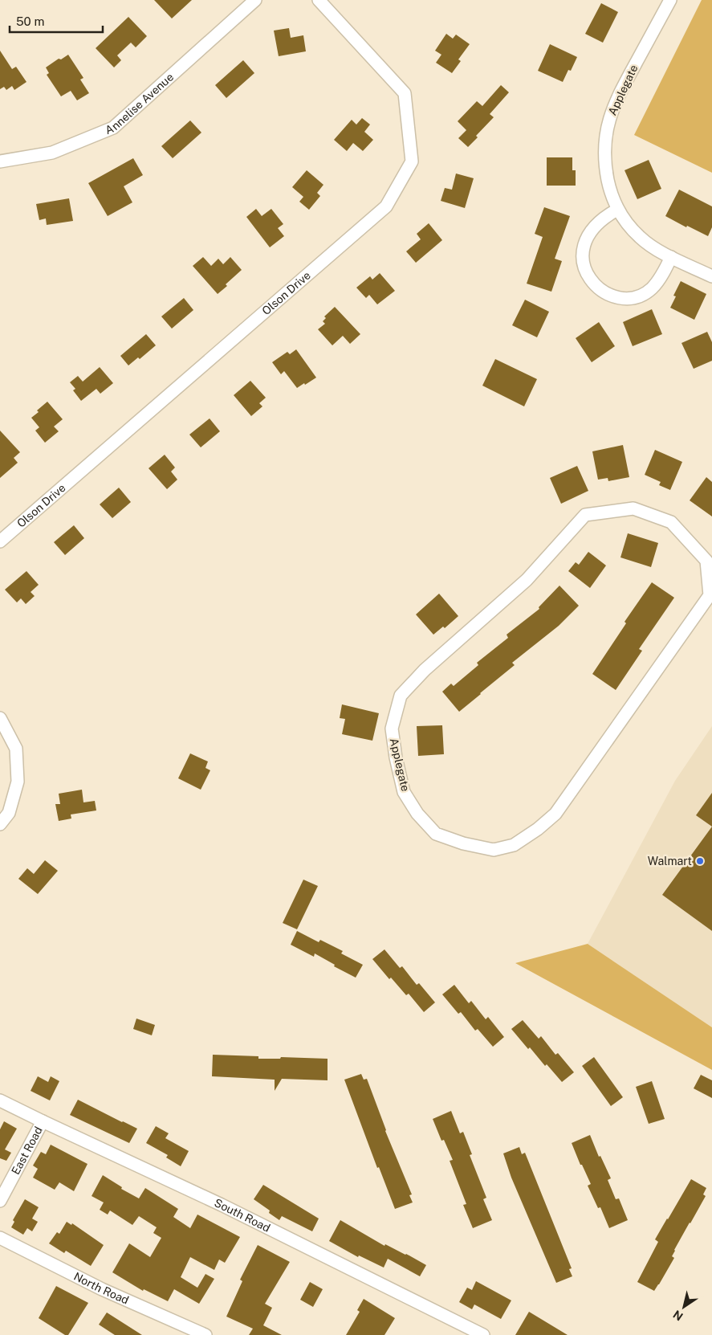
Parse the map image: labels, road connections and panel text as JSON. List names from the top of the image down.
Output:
{
  "streets": {
    "street": [
      "Applegate",
      "Annelise Avenue",
      "Olson Drive",
      "East Road",
      "South Road",
      "North Road"
    ]
  },
  "crossings": [
    ["East Road", "South Road"]
  ],
  "places": ["Walmart"],
  "scale_bar": "50 m",
  "north": "bottom left"
}
